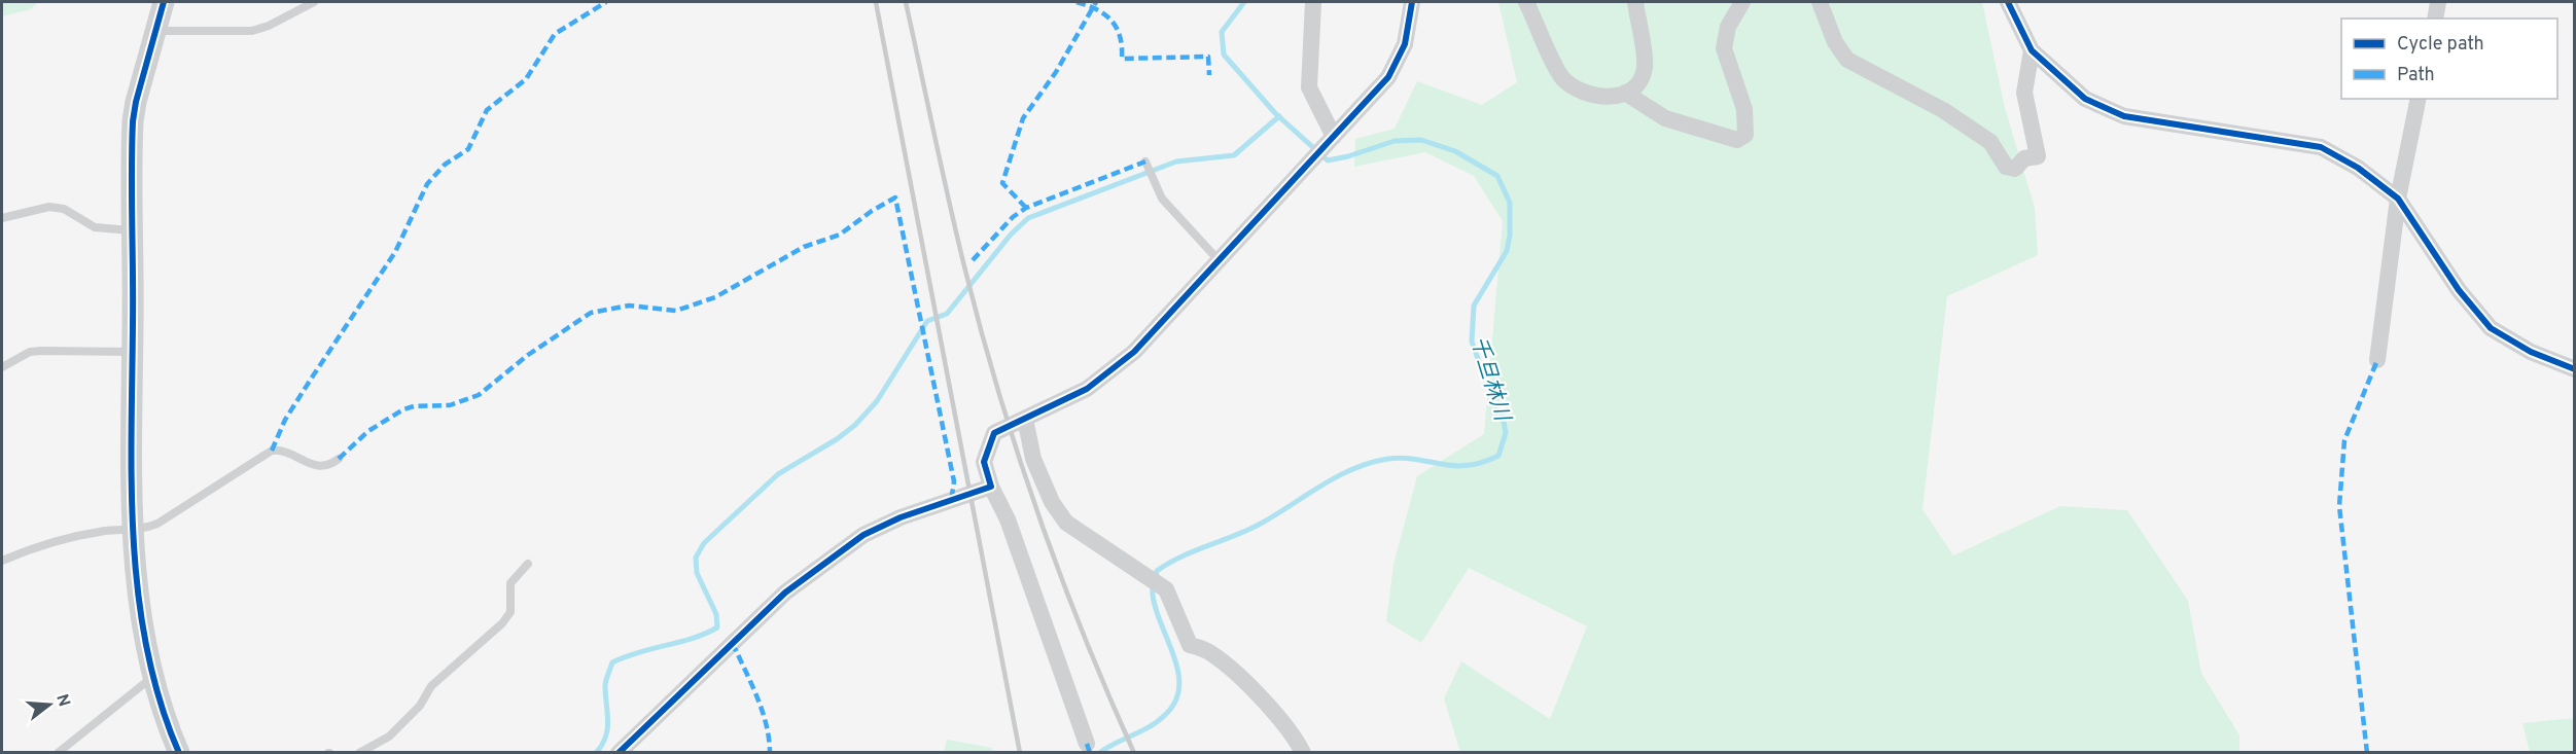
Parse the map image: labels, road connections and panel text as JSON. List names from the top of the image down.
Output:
{
  "water": ["千旦林川"],
  "legend": ["Cycle path", "Path"],
  "north": "right"
}
